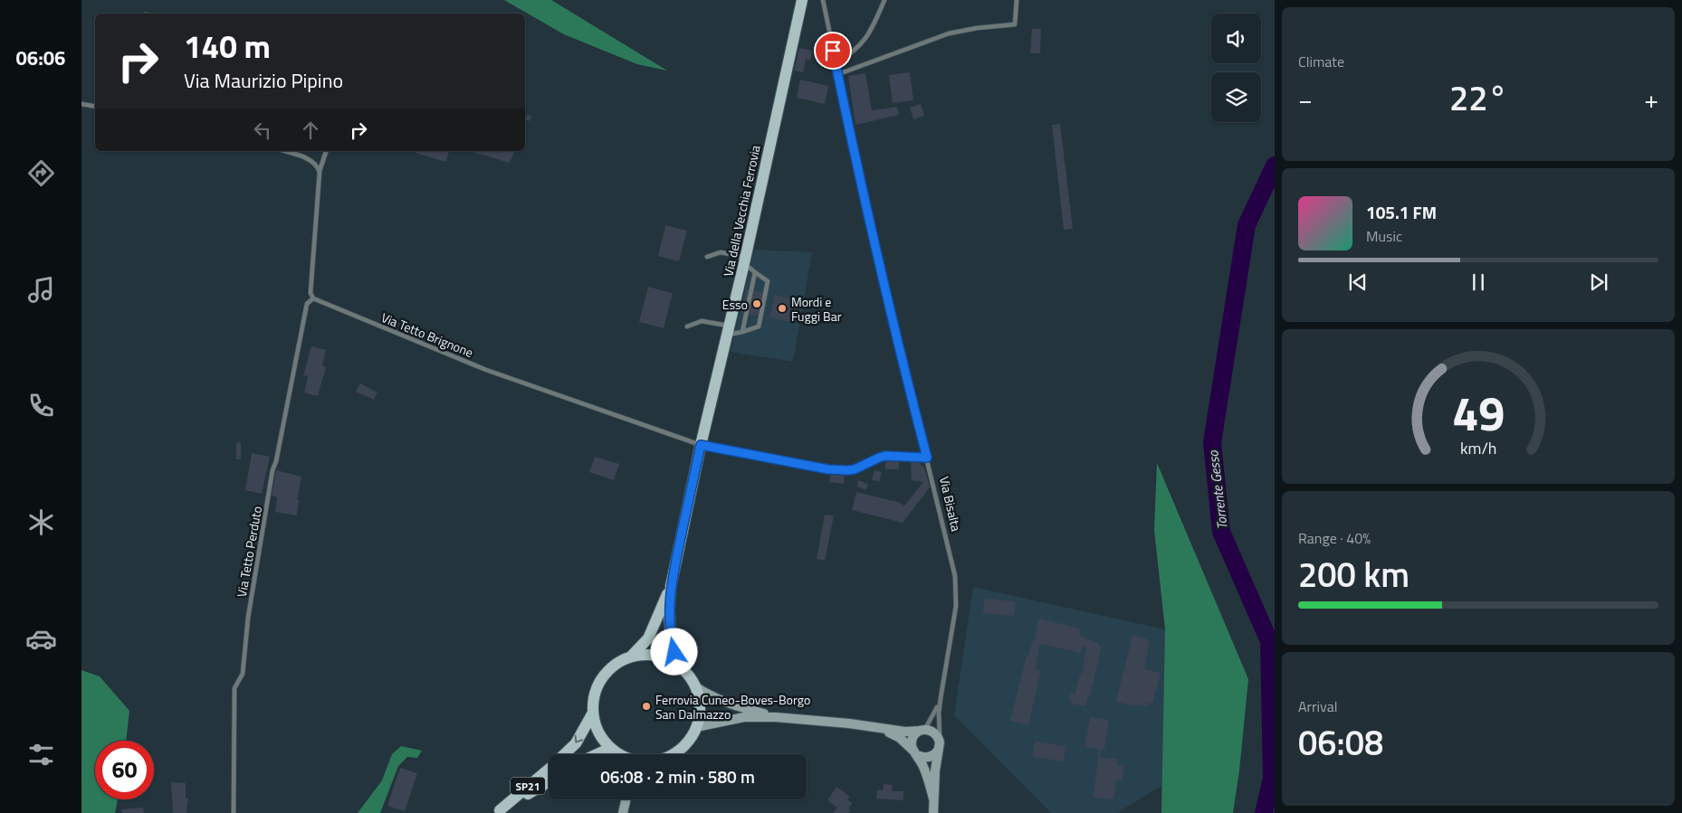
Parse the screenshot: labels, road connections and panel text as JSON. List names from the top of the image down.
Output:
{
  "streets": {
    "main road": ["Via della Vecchia Ferrovia", "Via Bisalta", "SP21"],
    "lane": ["Via Tetto Brignone", "Via Tetto Perduto"]
  },
  "crossings": [
    ["Via della Vecchia Ferrovia", "Via Tetto Brignone"],
    ["Via Tetto Brignone", "Via Bisalta"],
    ["Via Tetto Brignone", "Via Tetto Perduto"]
  ],
  "water": ["Torrente Gesso"],
  "places": ["Esso", "Mordi e Fuggi Bar", "Ferrovia Cuneo-Boves-Borgo San Dalmazzo"],
  "page": {
    "tabs": "06:06",
    "tile": [
      "Climate",
      ["Range · 40%", "200 km"],
      ["Arrival", "06:08"]
    ],
    "turn": ["140 m", "Via Maurizio Pipino"],
    "heat": ["−", "22°", "+"],
    "song": ["105.1 FM", "Music"],
    "limit": "60",
    "trip": "06:08 · 2 min · 580 m",
    "gauge": ["49", "km/h"]
  }
}
